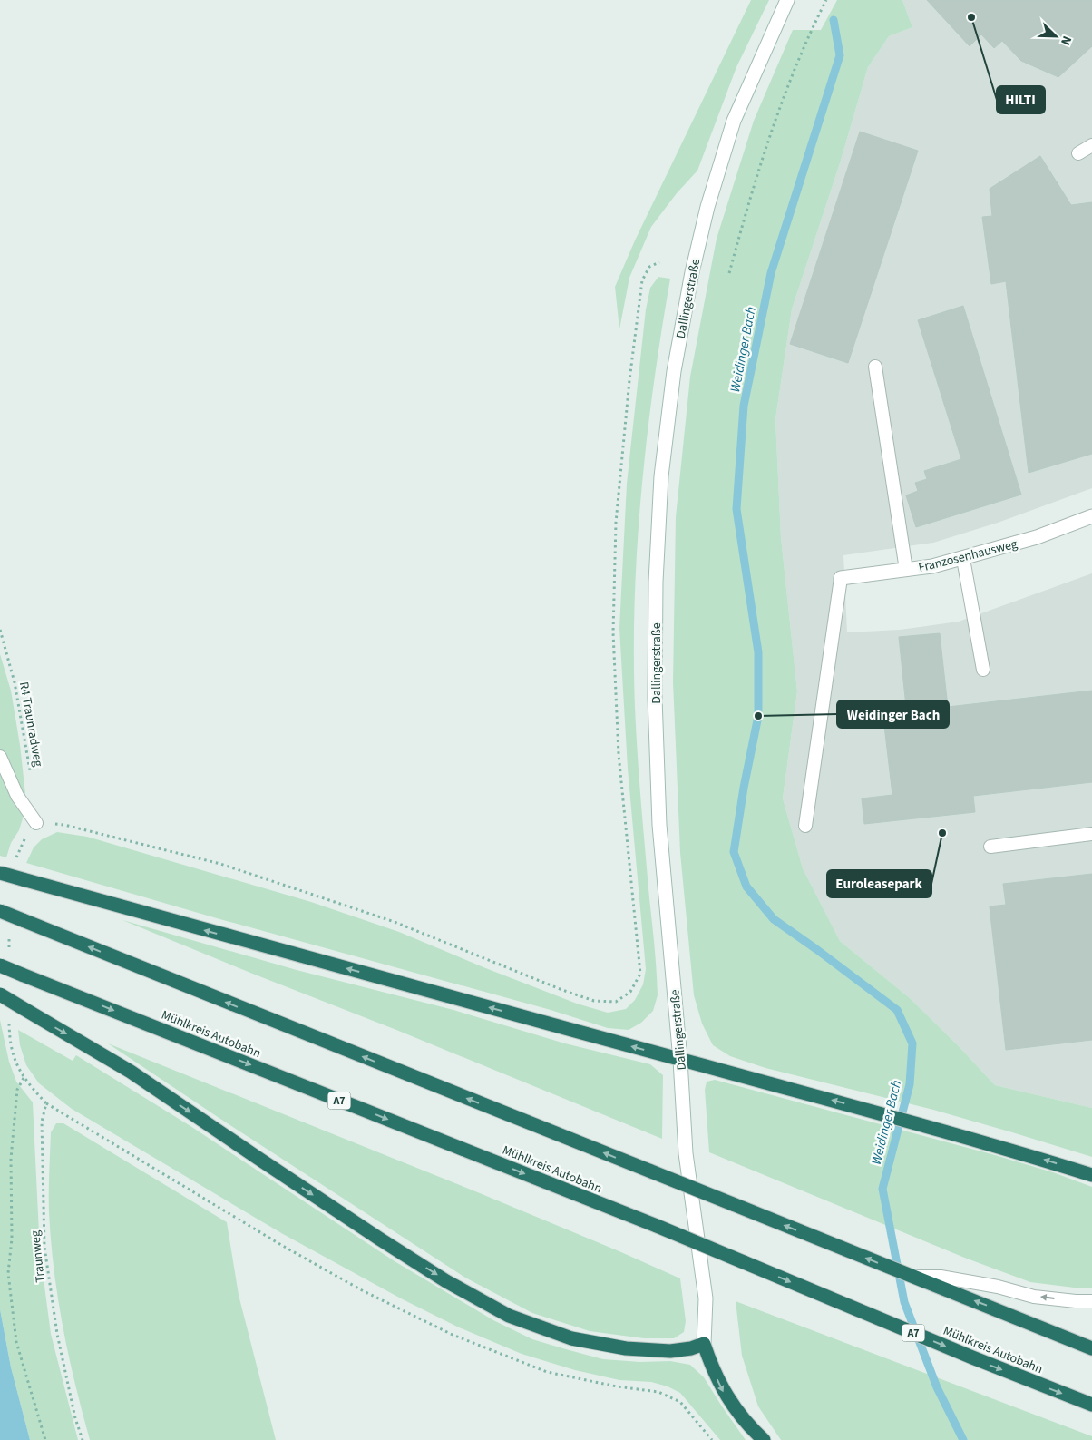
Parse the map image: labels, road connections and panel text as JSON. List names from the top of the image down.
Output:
{
  "streets": {
    "highway": ["Mühlkreis Autobahn", "A7"],
    "street": ["Dallingerstraße", "Franzosenhausweg"],
    "path": ["R4 Traunradweg", "Traunweg"]
  },
  "water": ["Weidinger Bach"],
  "places": ["HILTI", "Weidinger Bach", "Euroleasepark"],
  "north": "bottom right"
}
